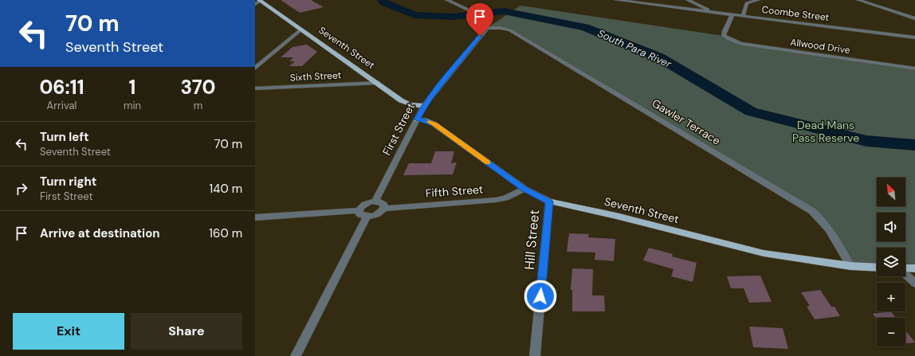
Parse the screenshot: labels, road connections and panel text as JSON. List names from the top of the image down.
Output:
{
  "streets": {
    "main road": ["Seventh Street"],
    "street": [
      "Coombe Street",
      "Allwood Drive",
      "Sixth Street",
      "Gawler Terrace",
      "First Street",
      "Fifth Street",
      "Hill Street"
    ]
  },
  "crossings": [
    ["Coombe Street", "Allwood Drive"],
    ["Seventh Street", "Sixth Street"],
    ["Seventh Street", "Gawler Terrace"],
    ["Seventh Street", "First Street"],
    ["Seventh Street", "Fifth Street"],
    ["Seventh Street", "Hill Street"],
    ["Gawler Terrace", "First Street"]
  ],
  "water": ["South Para River"],
  "parks": ["Dead Mans Pass Reserve"],
  "north": "top left",
  "page": {
    "turn": ["70 m", "Seventh Street"],
    "eta": [
      "06:11",
      "Arrival",
      "1",
      "min",
      "370",
      "m"
    ],
    "list": [
      {
        "name": "Turn left",
        "note": "Seventh Street",
        "value": "70 m"
      },
      {
        "name": "Turn right",
        "note": "First Street",
        "value": "140 m"
      },
      {
        "name": "Arrive at destination",
        "value": "160 m"
      }
    ],
    "map_buttons": ["+", "−"],
    "buttons": ["Exit", "Share"]
  }
}
